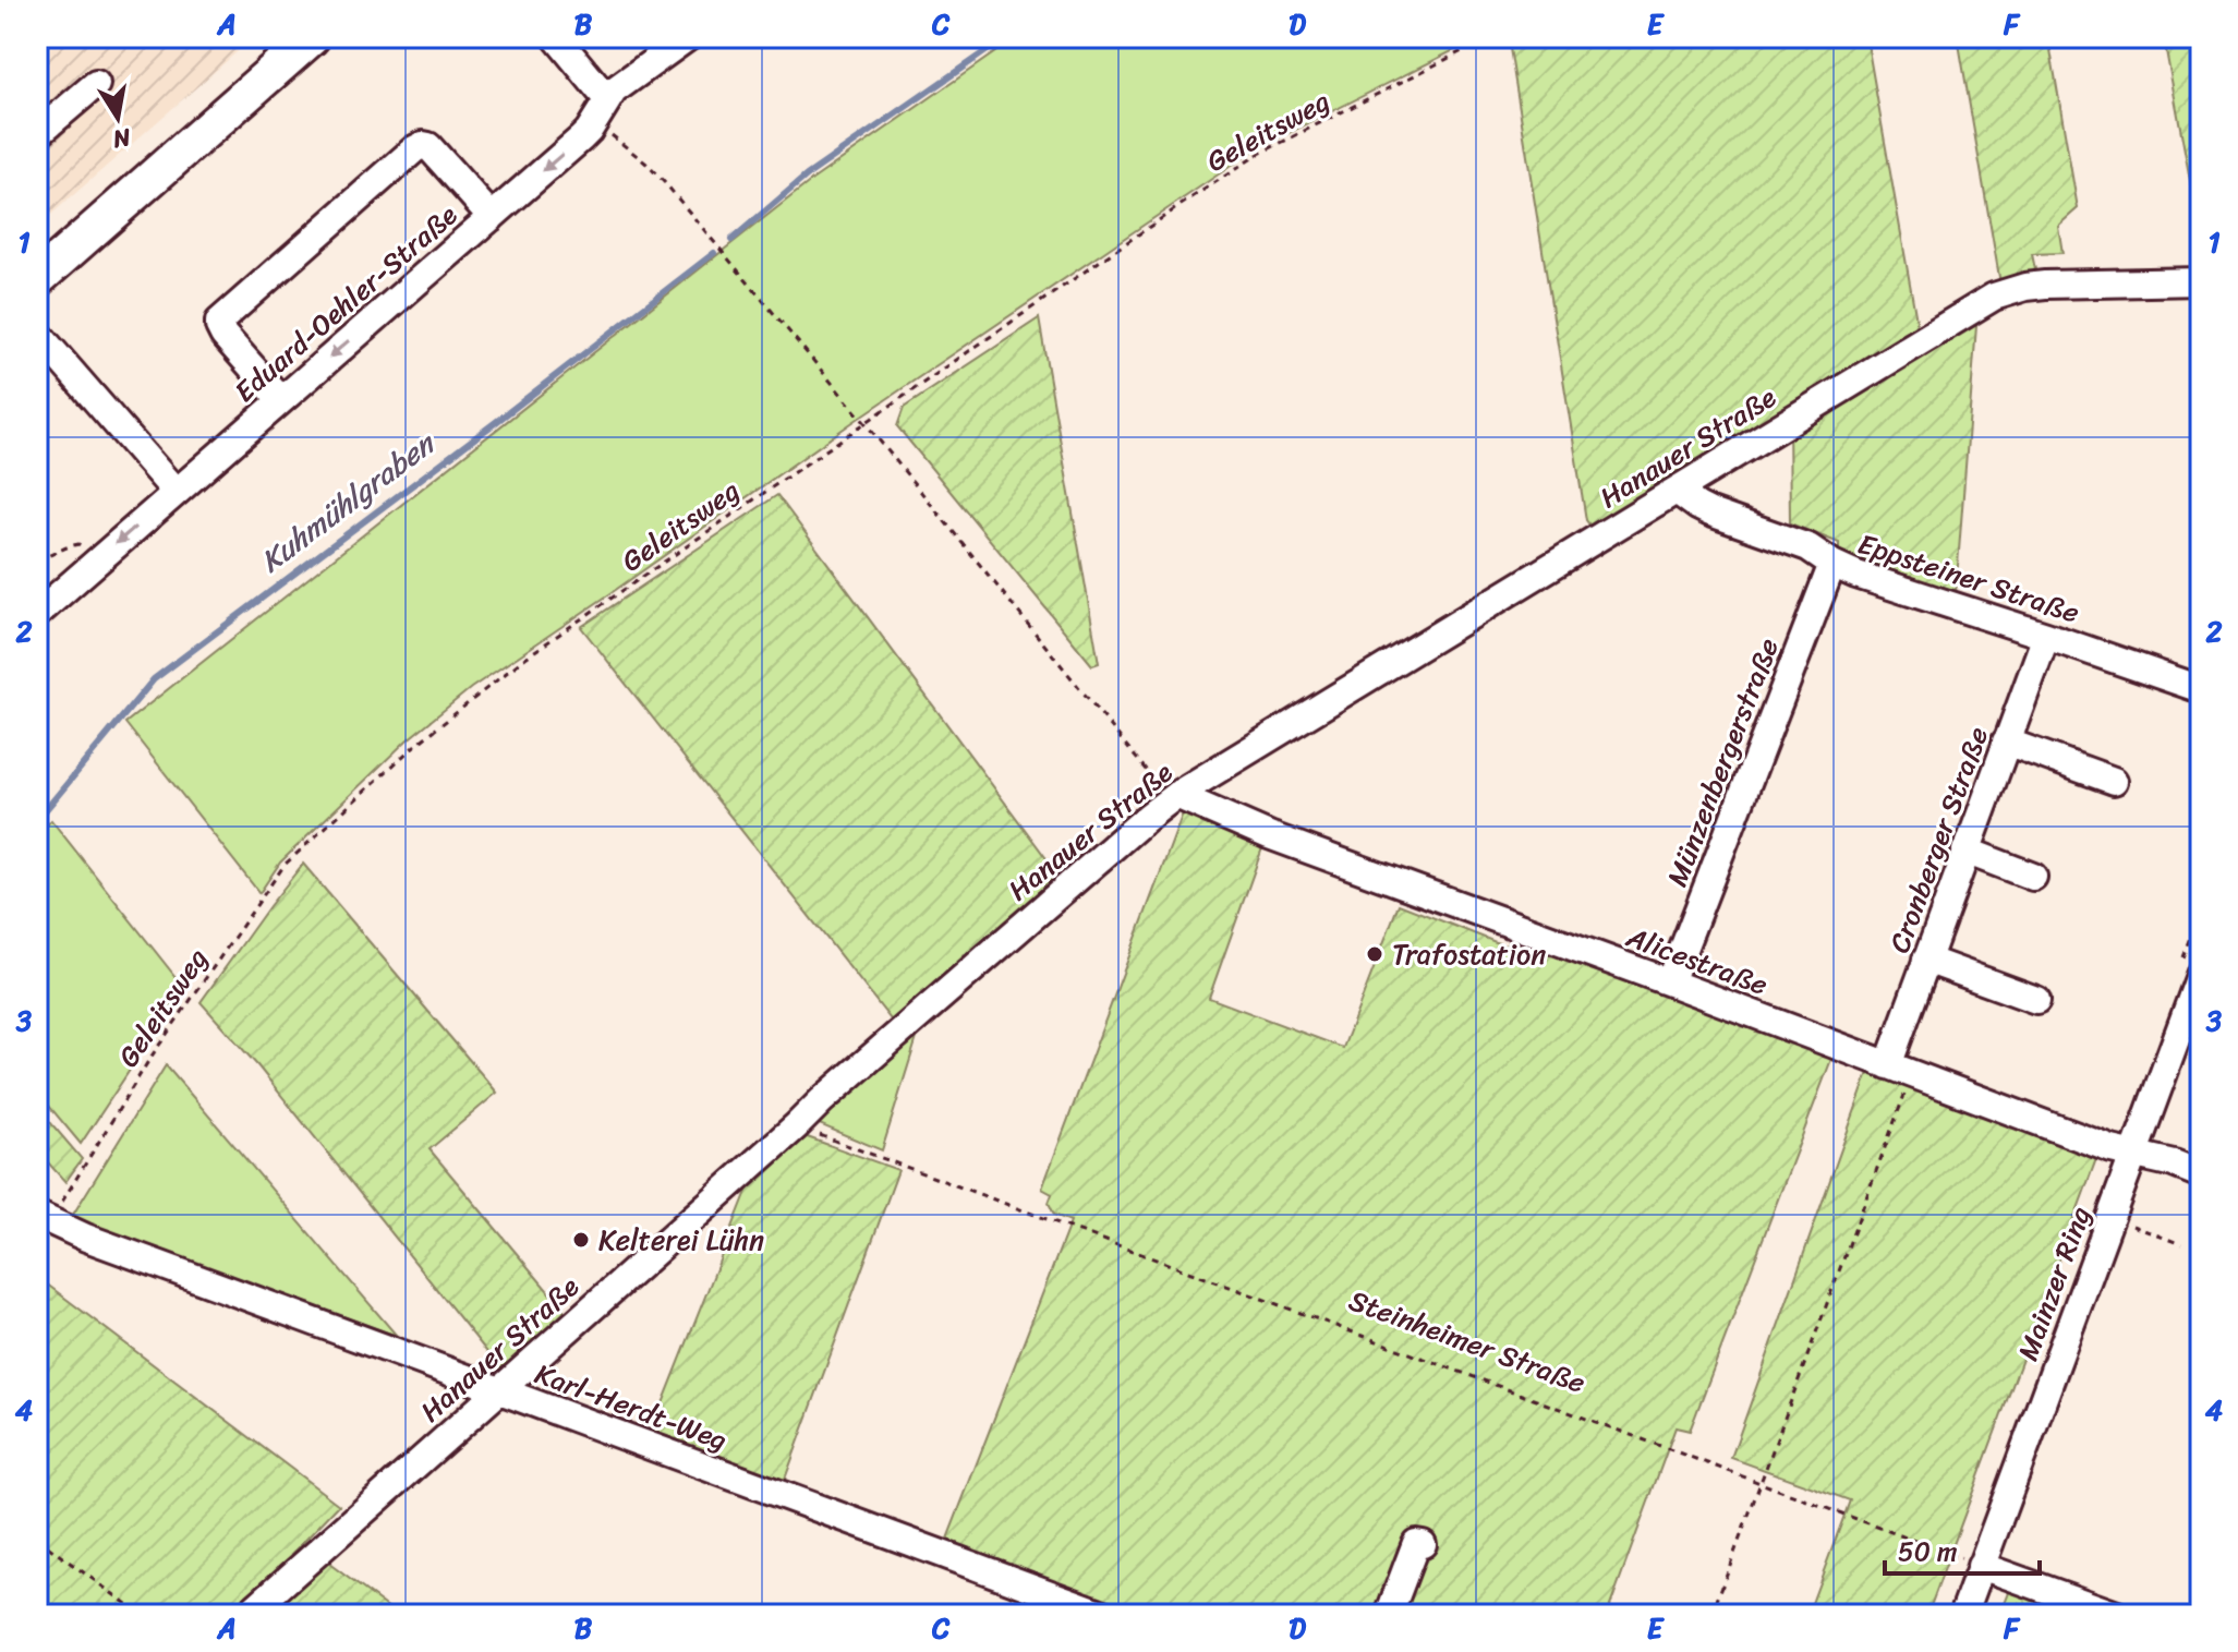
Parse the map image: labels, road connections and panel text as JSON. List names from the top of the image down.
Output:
{
  "streets": {
    "street": [
      "Eduard-Oehler-Straße",
      "Hanauer Straße",
      "Eppsteiner Straße",
      "Münzenbergerstraße",
      "Cronberger Straße",
      "Alicestraße",
      "Mainzer Ring",
      "Karl-Herdt-Weg"
    ],
    "path": ["Geleitsweg", "Steinheimer Straße"]
  },
  "crossings": [
    ["Geleitsweg", "Karl-Herdt-Weg"],
    ["Hanauer Straße", "Eppsteiner Straße"],
    ["Hanauer Straße", "Alicestraße"],
    ["Hanauer Straße", "Steinheimer Straße"],
    ["Hanauer Straße", "Karl-Herdt-Weg"],
    ["Eppsteiner Straße", "Münzenbergerstraße"],
    ["Eppsteiner Straße", "Cronberger Straße"],
    ["Münzenbergerstraße", "Alicestraße"],
    ["Cronberger Straße", "Alicestraße"],
    ["Alicestraße", "Mainzer Ring"],
    ["Mainzer Ring", "Steinheimer Straße"]
  ],
  "one_way": ["Eduard-Oehler-Straße"],
  "water": ["Kuhmühlgraben"],
  "places": ["Trafostation", "Kelterei Lühn"],
  "scale_bar": "50 m",
  "north": "bottom",
  "grid": {
    "columns": [
      "A",
      "B",
      "C",
      "D",
      "E",
      "F"
    ],
    "rows": [
      "1",
      "2",
      "3",
      "4"
    ]
  }
}
